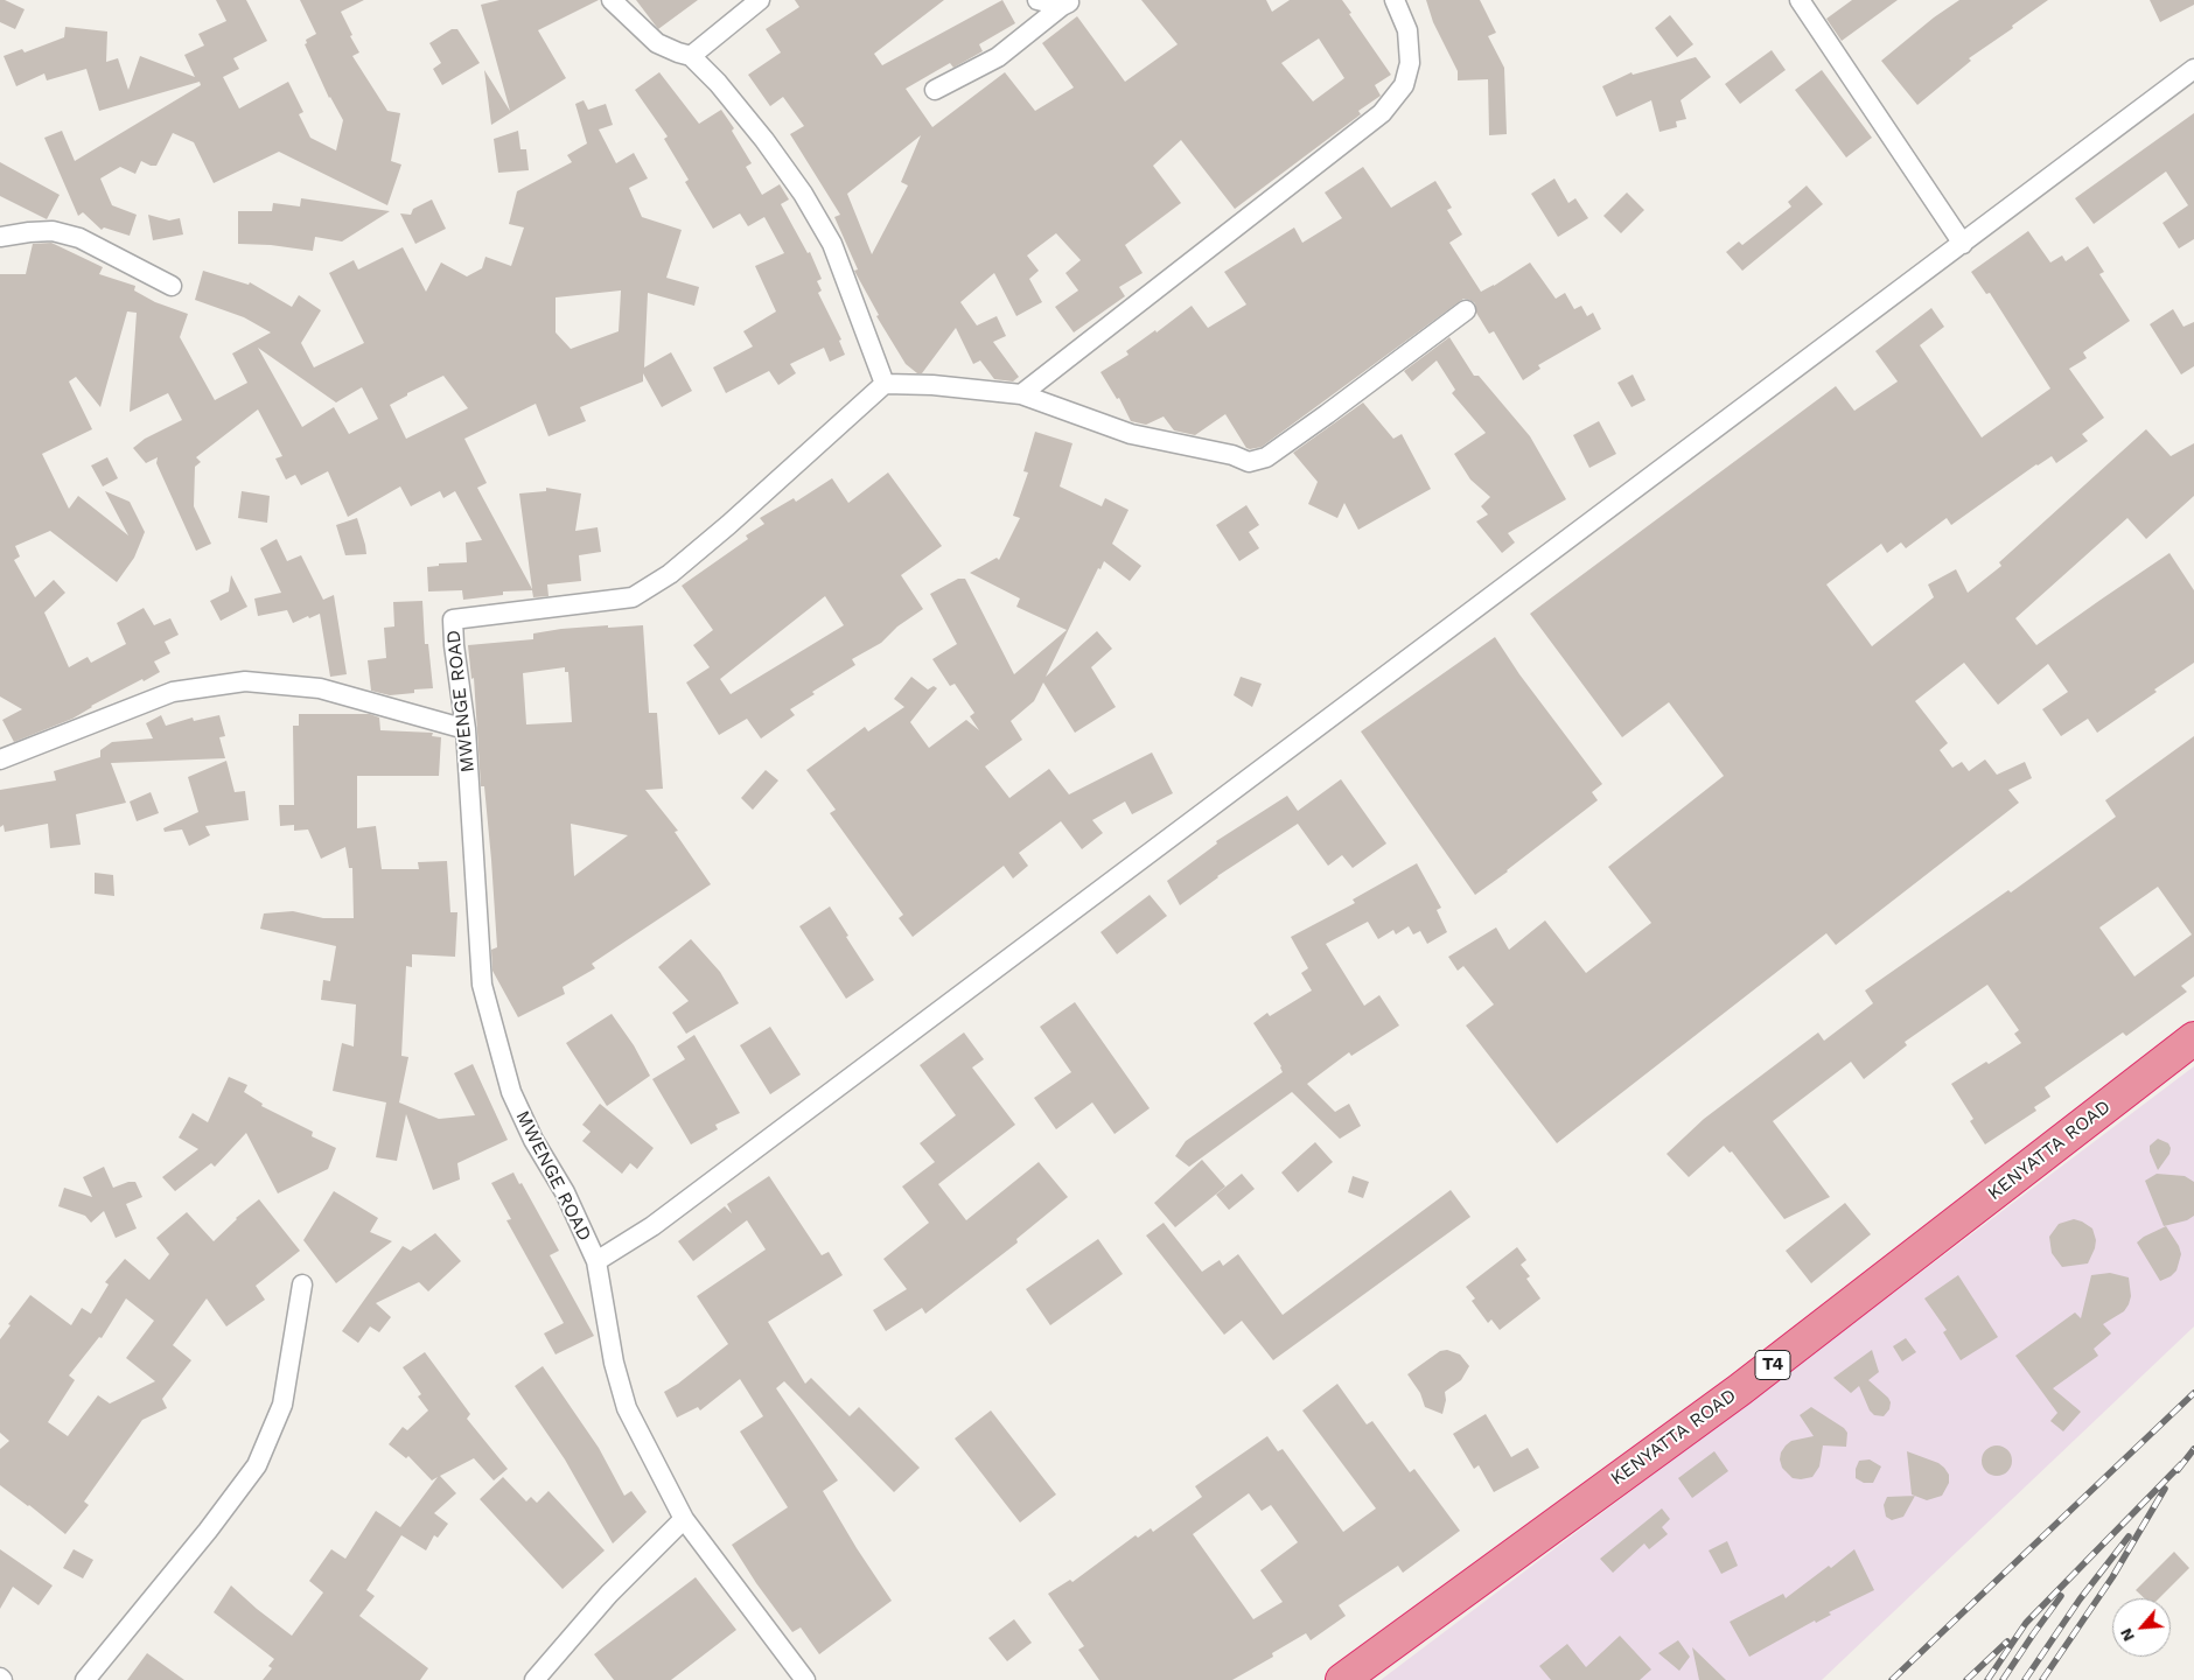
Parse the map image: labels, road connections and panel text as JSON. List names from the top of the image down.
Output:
{
  "streets": {
    "highway": ["KENYATTA ROAD", "T4"],
    "street": ["MWENGE ROAD"]
  },
  "north": "bottom left"
}
